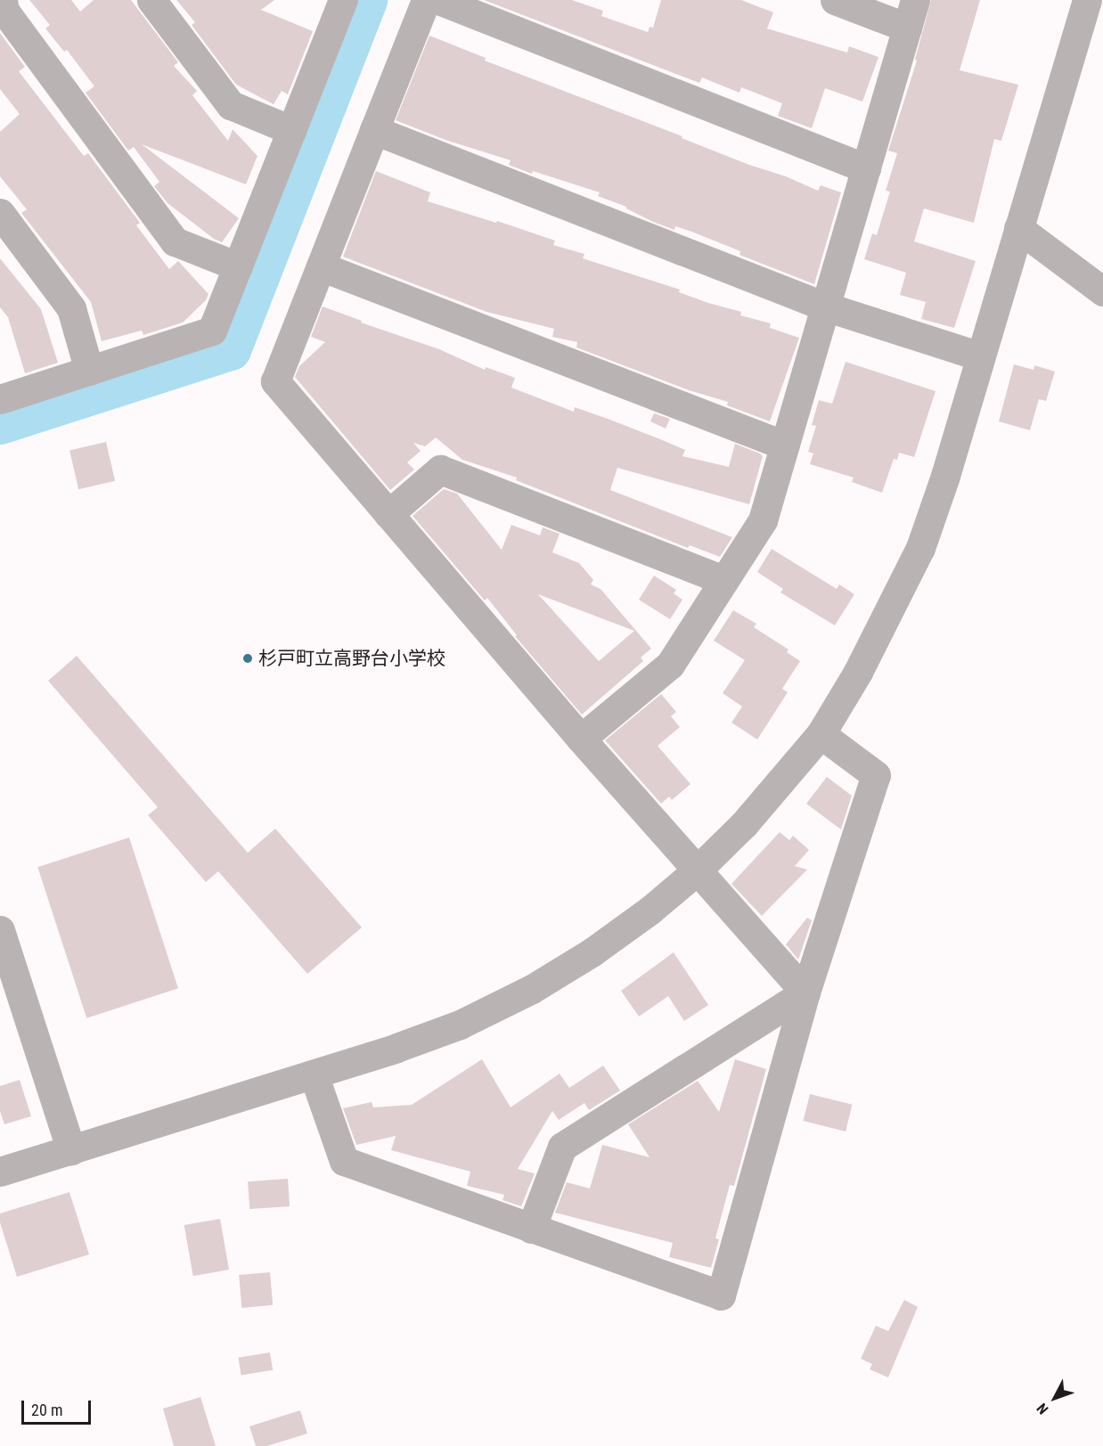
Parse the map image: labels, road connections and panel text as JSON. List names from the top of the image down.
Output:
{
  "places": ["杉戸町立高野台小学校"],
  "scale_bar": "20 m",
  "north": "bottom left"
}
